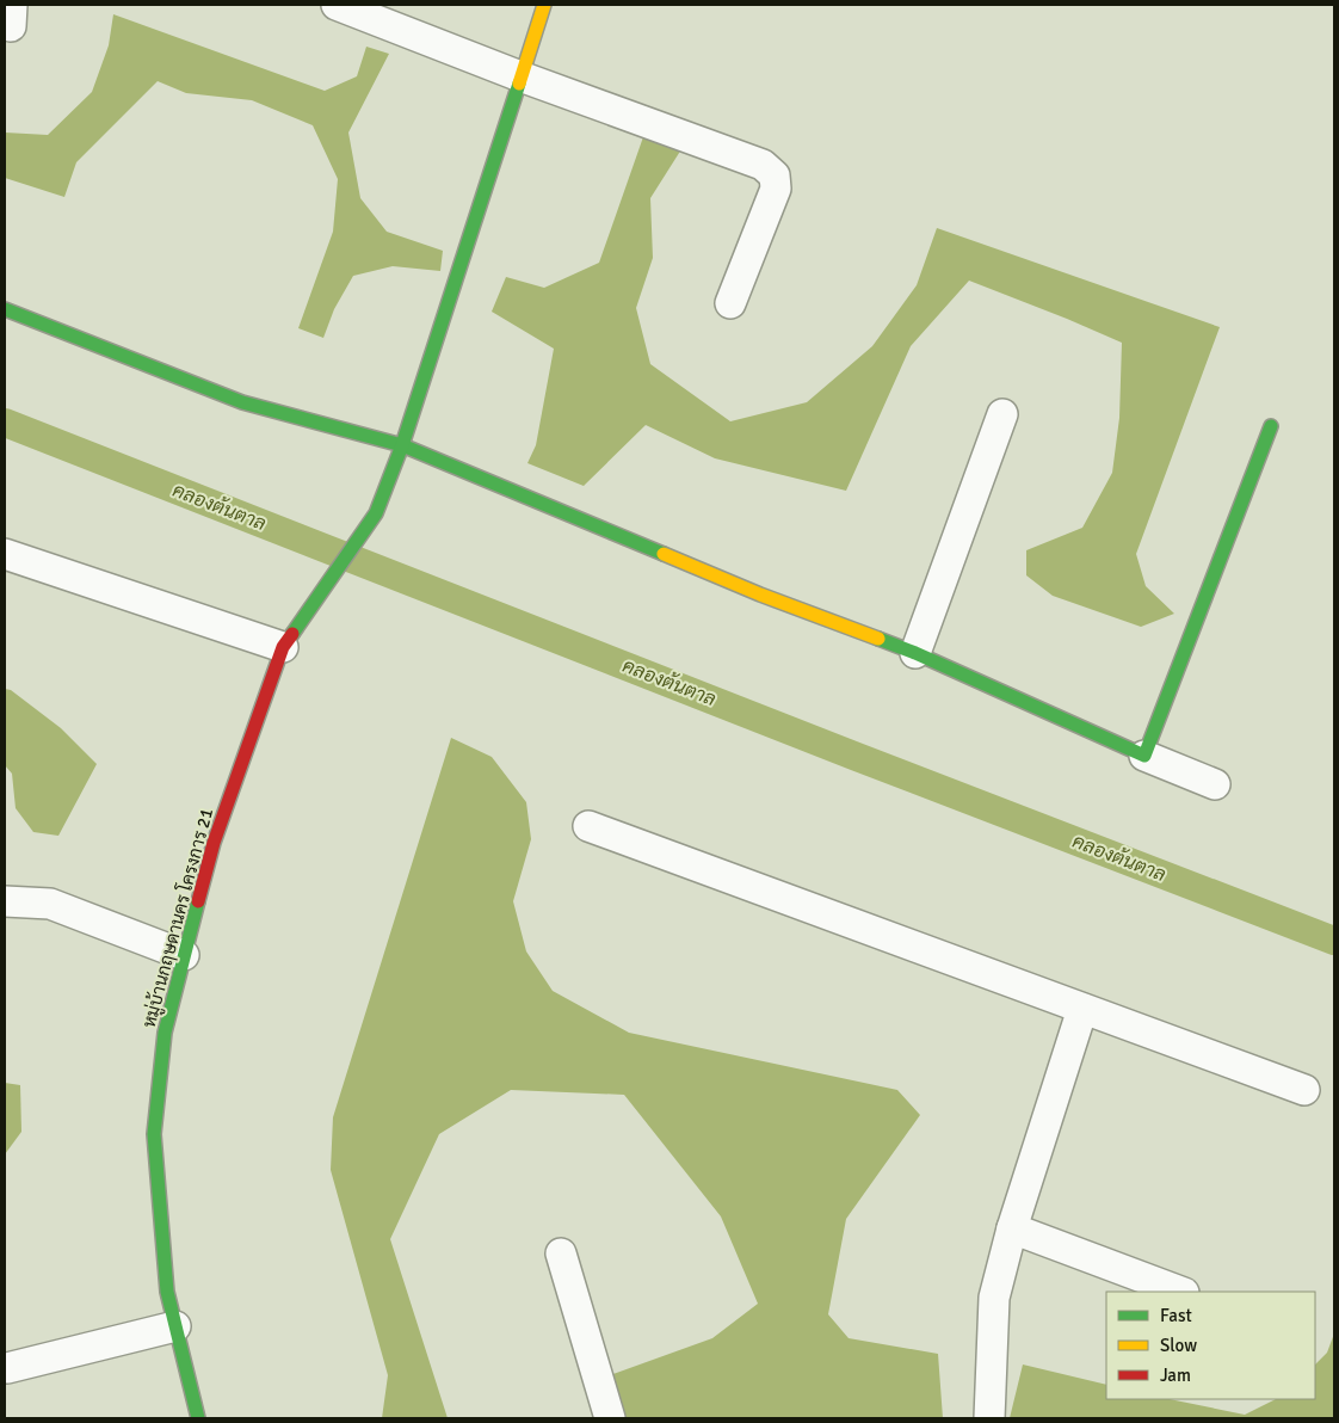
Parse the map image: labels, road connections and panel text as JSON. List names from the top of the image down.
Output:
{
  "streets": {
    "street": ["หมู่บ้านกฤษดานคร โครงการ 21"]
  },
  "water": ["คลองต้นตาล"],
  "legend": ["Fast", "Slow", "Jam"]
}
